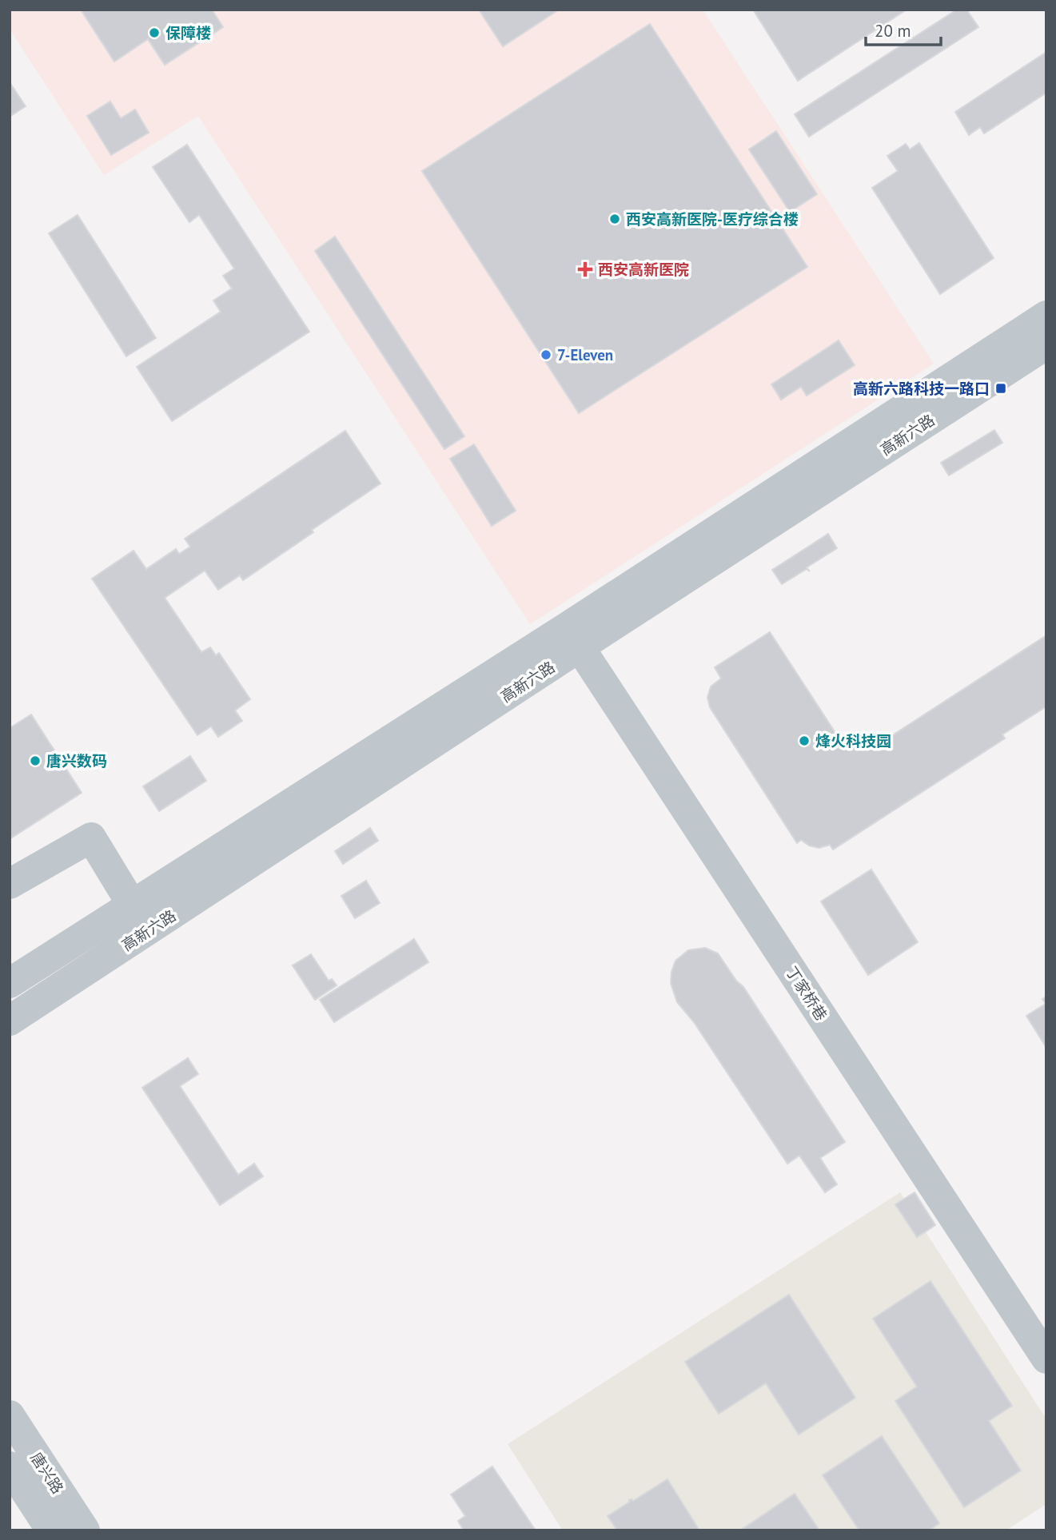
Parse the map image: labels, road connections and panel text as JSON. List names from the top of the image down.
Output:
{
  "streets": {
    "street": ["高新六路", "丁家桥巷", "唐兴路"]
  },
  "crossings": [
    ["高新六路", "丁家桥巷"]
  ],
  "places": {
    "other": [
      "保障楼",
      "西安高新医院-医疗综合楼",
      "7-Eleven",
      "烽火科技园",
      "唐兴数码"
    ],
    "health": ["西安高新医院"],
    "transit": ["高新六路科技一路口"]
  },
  "scale_bar": "20 m"
}
